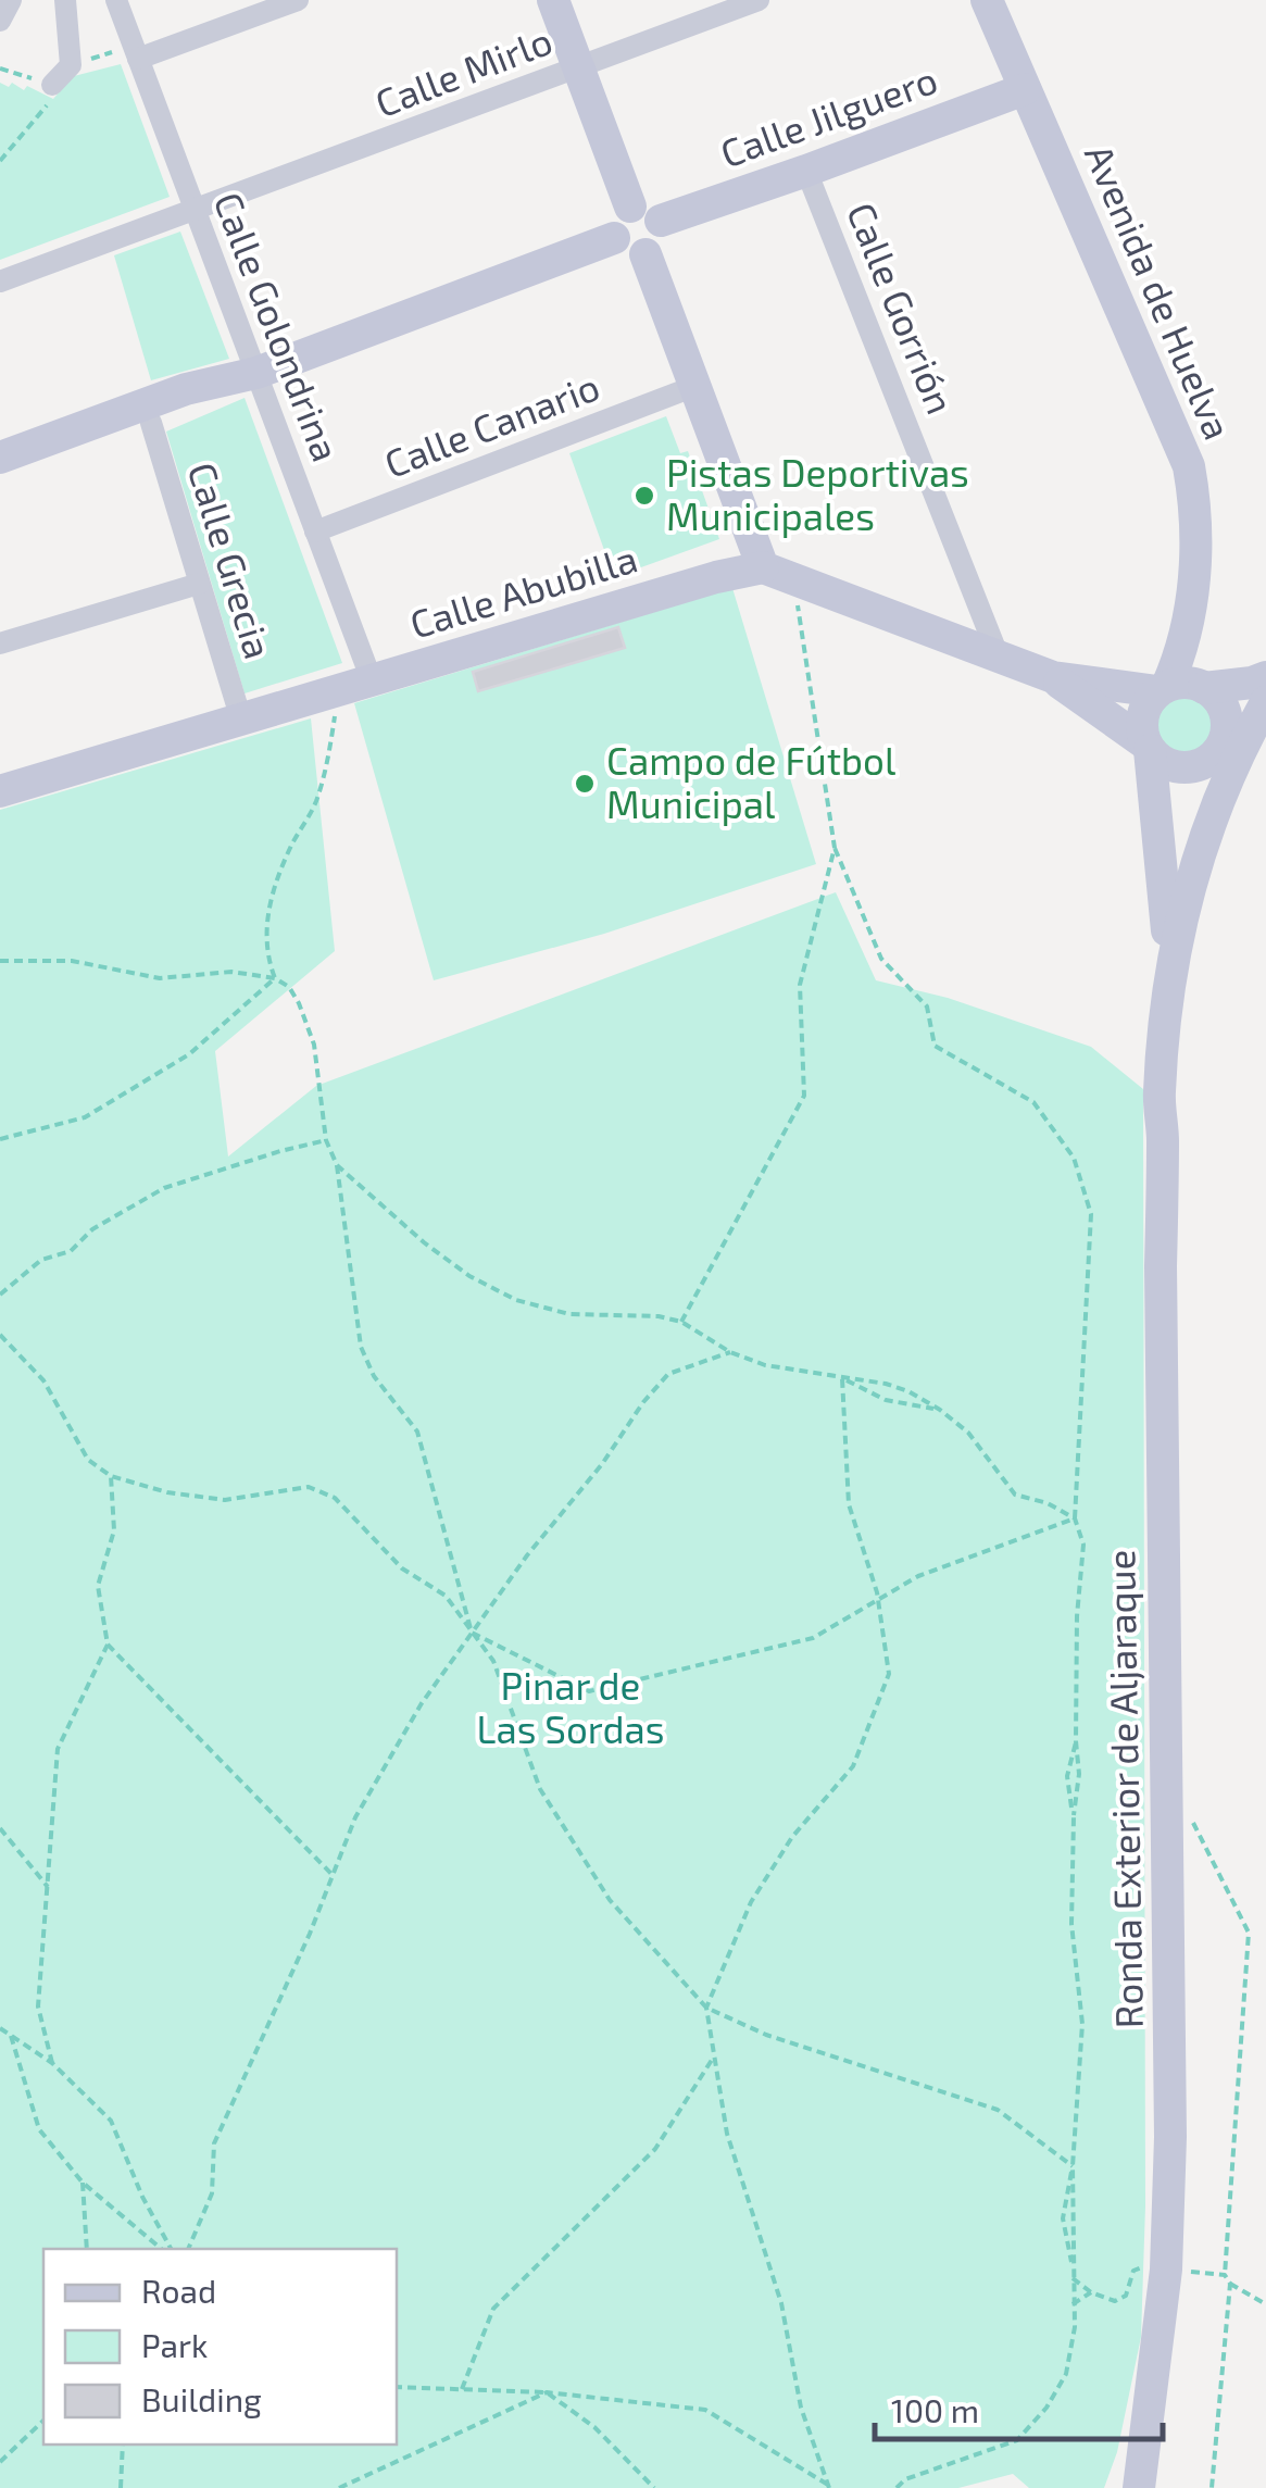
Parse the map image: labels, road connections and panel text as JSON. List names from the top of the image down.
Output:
{
  "streets": {
    "street": [
      "Calle Mirlo",
      "Calle Jilguero",
      "Avenida de Huelva",
      "Calle Gorrión",
      "Calle Golondrina",
      "Calle Canario",
      "Calle Grecia",
      "Calle Abubilla",
      "Ronda Exterior de Aljaraque"
    ]
  },
  "crossings": [
    ["Calle Mirlo", "Calle Golondrina"],
    ["Calle Jilguero", "Avenida de Huelva"],
    ["Calle Jilguero", "Calle Gorrión"],
    ["Avenida de Huelva", "Ronda Exterior de Aljaraque"],
    ["Calle Golondrina", "Calle Canario"],
    ["Calle Golondrina", "Calle Abubilla"],
    ["Calle Grecia", "Calle Abubilla"]
  ],
  "parks": ["Pinar de Las Sordas"],
  "places": ["Pistas Deportivas Municipales", "Campo de Fútbol Municipal"],
  "legend": ["Road", "Park", "Building"],
  "scale_bar": "100 m"
}
